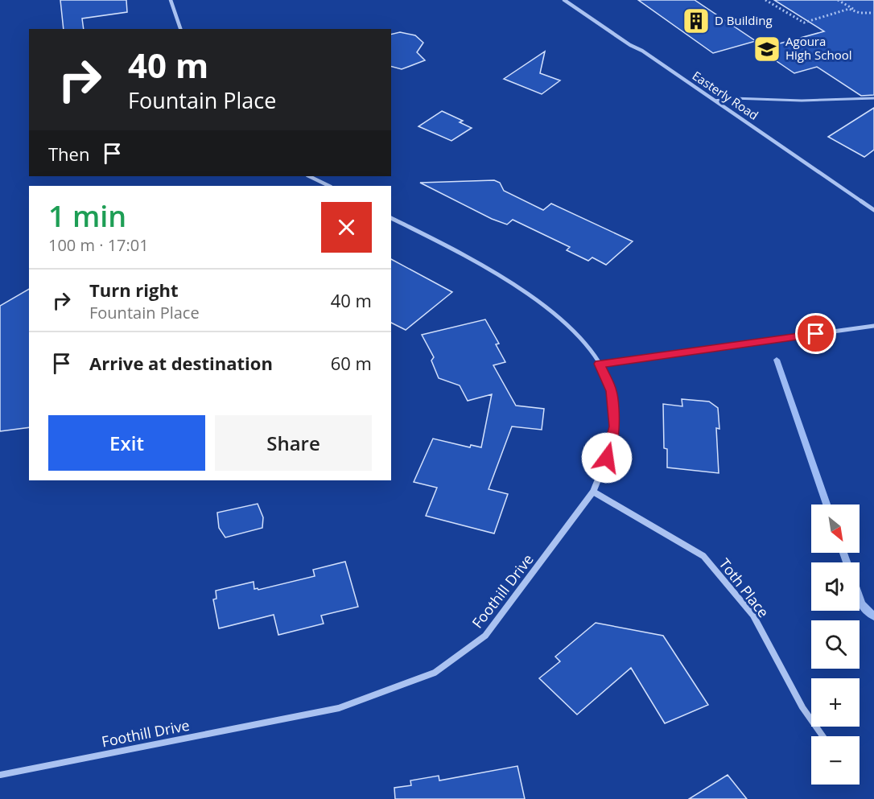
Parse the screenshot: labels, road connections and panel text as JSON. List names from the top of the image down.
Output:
{
  "streets": {
    "street": ["Easterly Road", "Toth Place", "Foothill Drive"]
  },
  "crossings": [
    ["Toth Place", "Foothill Drive"]
  ],
  "places": {
    "building": ["D Building"],
    "school or university": ["Agoura High School"]
  },
  "north": "bottom right",
  "page": {
    "turn": ["40 m", "Fountain Place"],
    "then": "Then",
    "heading": ["1 min", "100 m · 17:01"],
    "list": [
      {
        "name": "Turn right",
        "note": "Fountain Place",
        "value": "40 m"
      },
      {
        "name": "Arrive at destination",
        "value": "60 m"
      }
    ],
    "buttons": ["Exit", "Share"],
    "map_buttons": ["+", "−"]
  }
}
